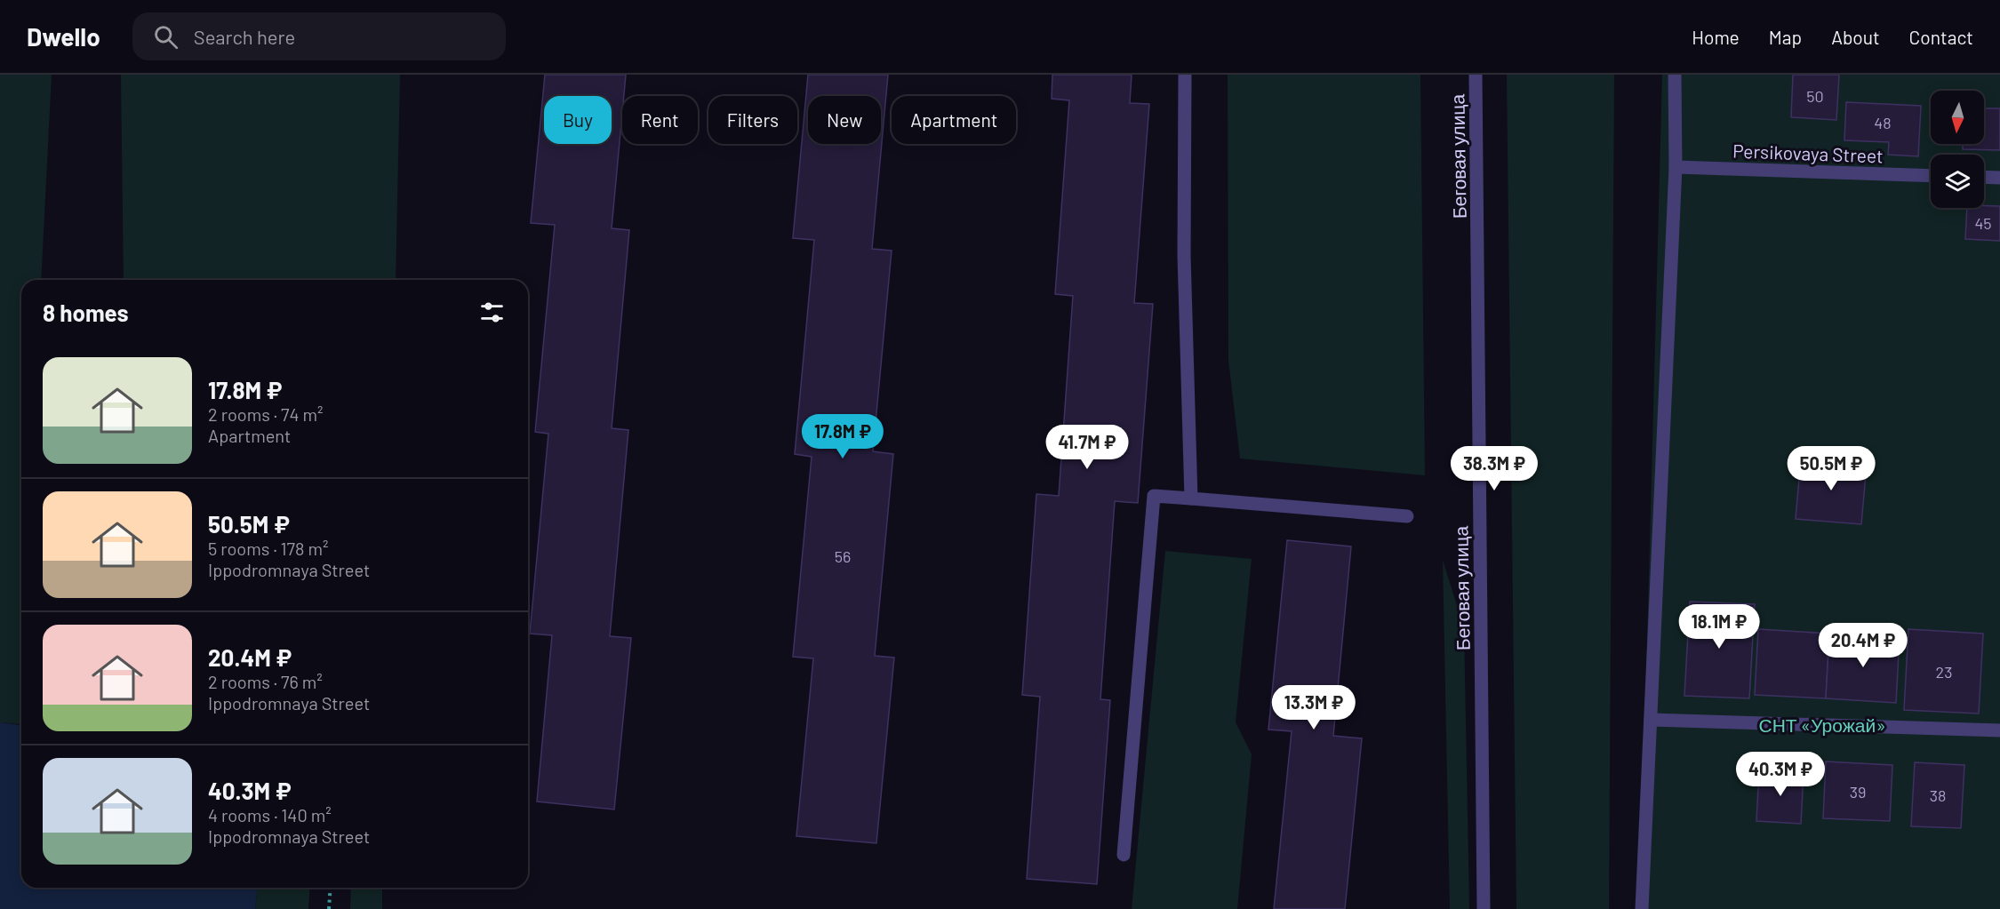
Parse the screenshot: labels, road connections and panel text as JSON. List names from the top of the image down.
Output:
{
  "streets": {
    "street": ["Persikovaya Street", "Беговая улица"]
  },
  "parks": ["СНТ «Урожай»"],
  "house_numbers": [
    "50",
    "48",
    "45",
    "56",
    "23",
    "39",
    "38"
  ],
  "north": "bottom",
  "page": {
    "header": "Dwello",
    "search": "Search here",
    "nav": [
      "Home",
      "Map",
      "About",
      "Contact"
    ],
    "chip": [
      "Buy",
      "Rent",
      "Filters",
      "New",
      "Apartment"
    ],
    "heading": "8 homes",
    "list": [
      {
        "name": "17.8M ₽",
        "note": "2 rooms · 74 m² · Apartment"
      },
      {
        "name": "50.5M ₽",
        "note": "5 rooms · 178 m² · Ippodromnaya Street"
      },
      {
        "name": "20.4M ₽",
        "note": "2 rooms · 76 m² · Ippodromnaya Street"
      },
      {
        "name": "40.3M ₽",
        "note": "4 rooms · 140 m² · Ippodromnaya Street"
      }
    ],
    "price": [
      "17.8M ₽",
      "41.7M ₽",
      "38.3M ₽",
      "50.5M ₽",
      "18.1M ₽",
      "20.4M ₽",
      "13.3M ₽",
      "40.3M ₽"
    ]
  }
}
